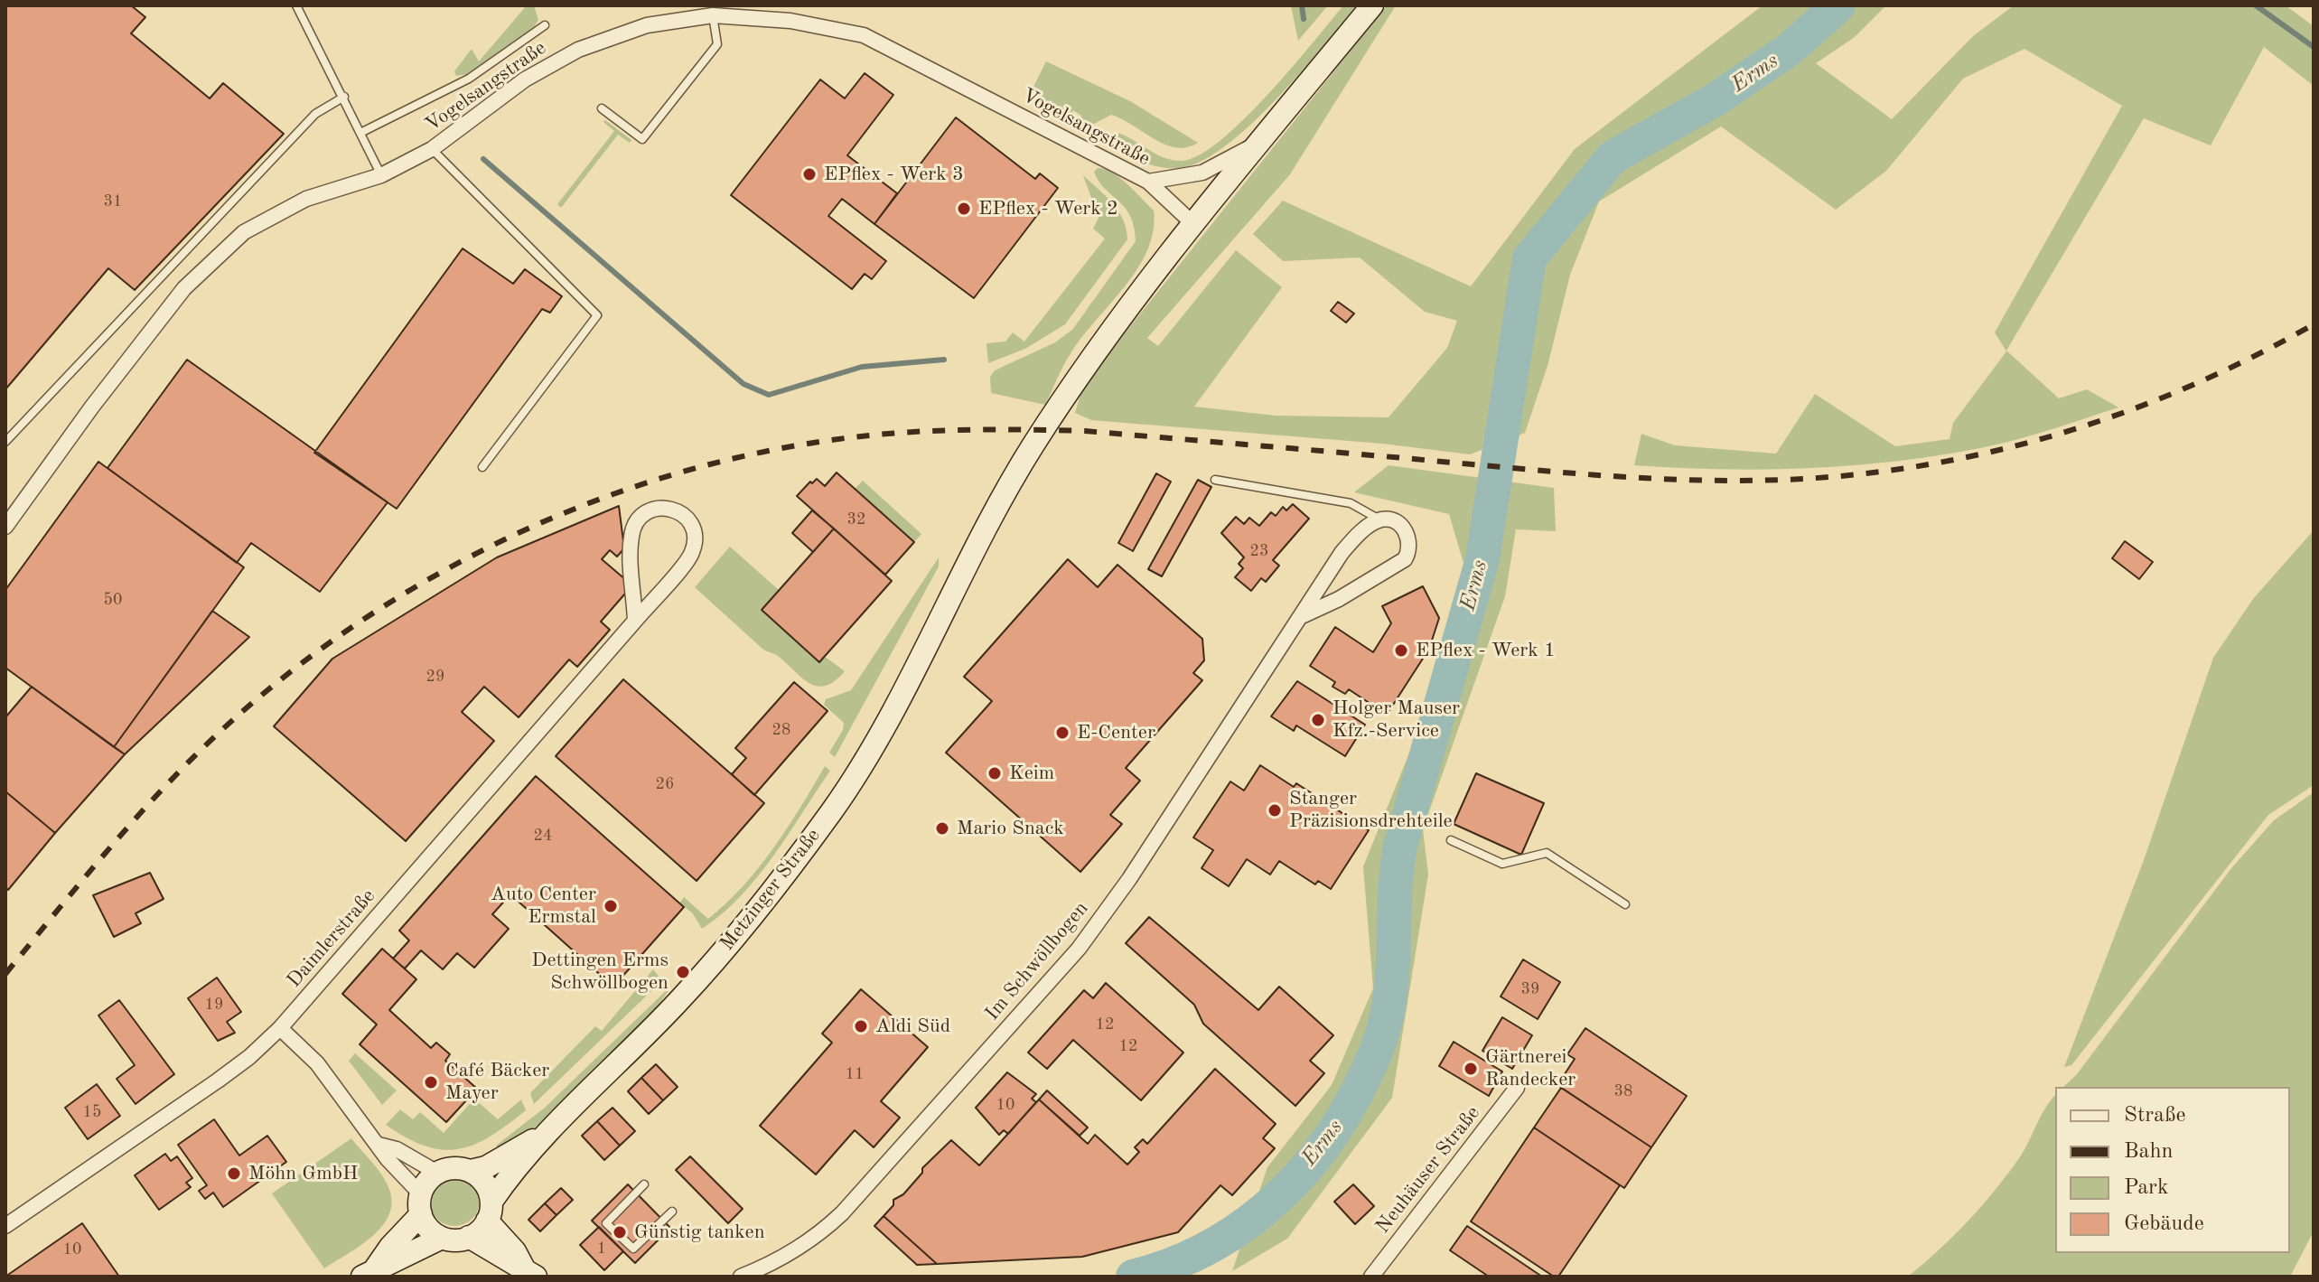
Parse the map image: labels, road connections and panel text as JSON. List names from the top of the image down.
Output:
{
  "streets": {
    "street": [
      "Vogelsangstraße",
      "Metzinger Straße",
      "Daimlerstraße",
      "Im Schwöllbogen",
      "Neuhäuser Straße"
    ]
  },
  "crossings": [
    ["Vogelsangstraße", "Metzinger Straße"]
  ],
  "water": ["Erms"],
  "places": [
    "EPflex - Werk 3",
    "EPflex - Werk 2",
    "EPflex - Werk 1",
    "Holger Mauser Kfz.-Service",
    "E-Center",
    "Keim",
    "Stanger Präzisionsdrehteile",
    "Mario Snack",
    "Auto Center Ermstal",
    "Dettingen Erms Schwöllbogen",
    "Aldi Süd",
    "Gärtnerei Randecker",
    "Café Bäcker Mayer",
    "Möhn GmbH",
    "Günstig tanken"
  ],
  "house_numbers": [
    "31",
    "32",
    "23",
    "50",
    "29",
    "28",
    "26",
    "24",
    "39",
    "19",
    "12",
    "12",
    "11",
    "38",
    "10",
    "15",
    "1",
    "10"
  ],
  "legend": [
    "Straße",
    "Bahn",
    "Park",
    "Gebäude"
  ]
}
